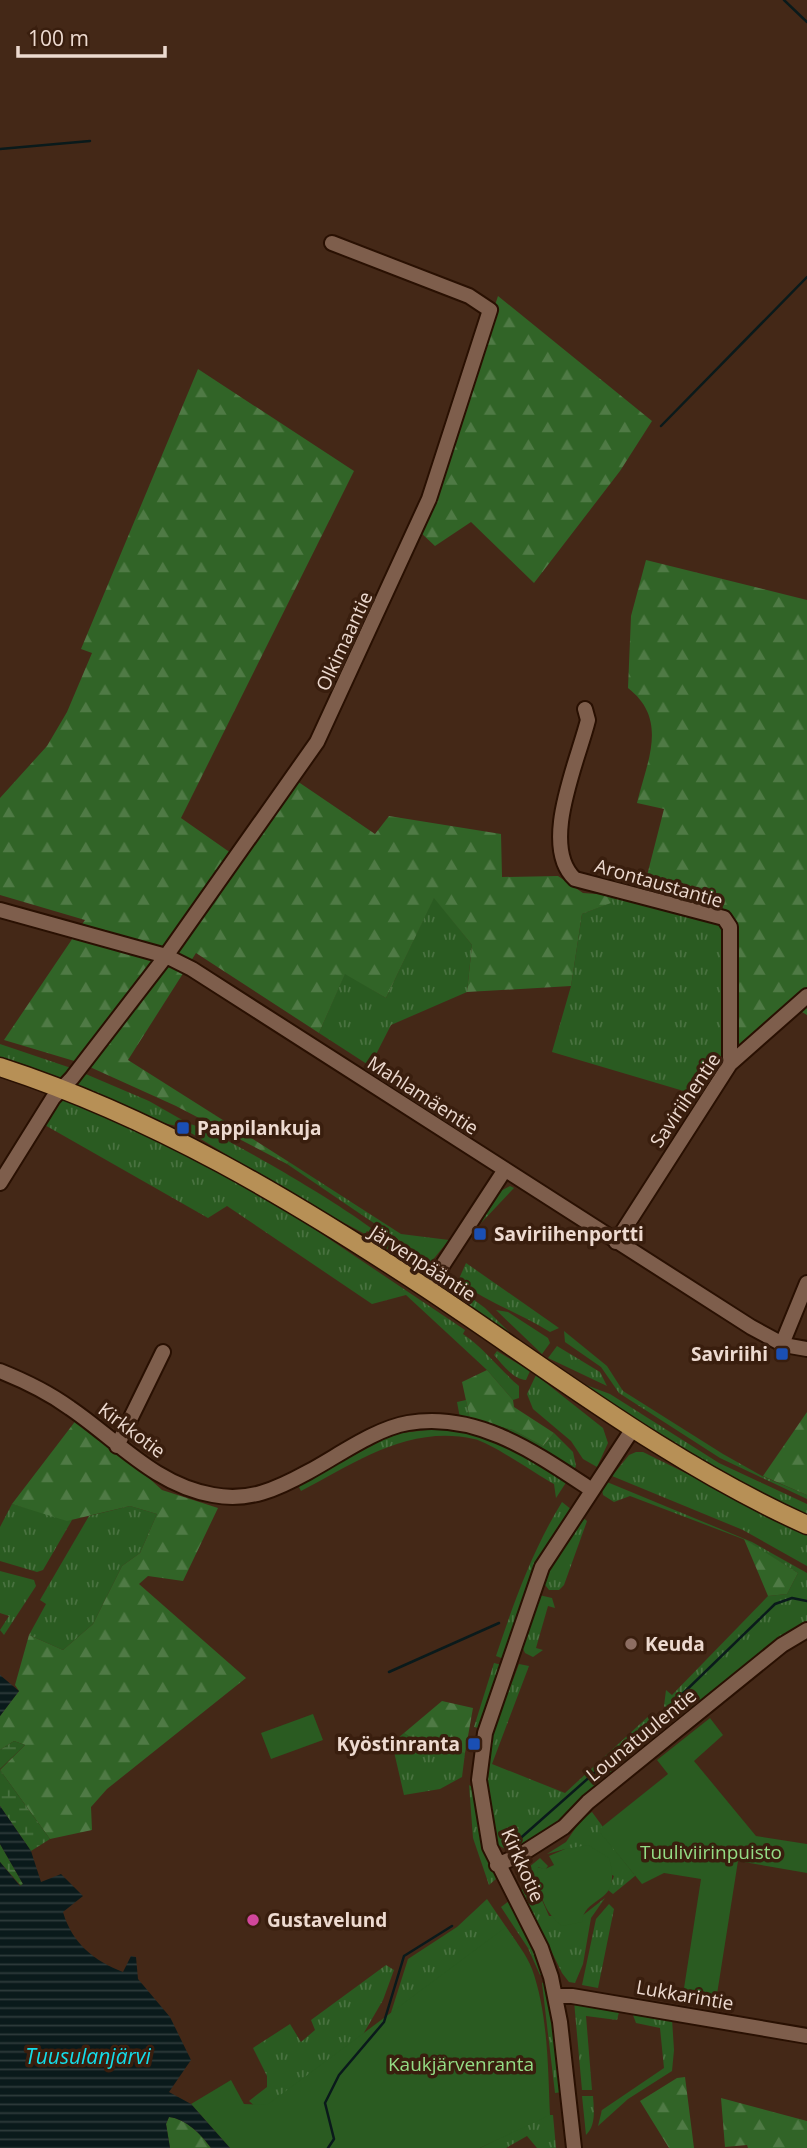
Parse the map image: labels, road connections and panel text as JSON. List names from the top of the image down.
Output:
{
  "streets": {
    "main road": ["Järvenpääntie"],
    "street": [
      "Olkimaantie",
      "Arontaustantie",
      "Mahlamäentie",
      "Saviriihentie",
      "Kirkkotie",
      "Lounatuulentie",
      "Lukkarintie"
    ]
  },
  "crossings": [
    ["Olkimaantie", "Mahlamäentie"],
    ["Olkimaantie", "Järvenpääntie"],
    ["Arontaustantie", "Saviriihentie"],
    ["Mahlamäentie", "Saviriihentie"],
    ["Järvenpääntie", "Kirkkotie"],
    ["Kirkkotie", "Lounatuulentie"],
    ["Kirkkotie", "Lukkarintie"]
  ],
  "water": ["Tuusulanjärvi"],
  "parks": ["Tuuliviirinpuisto", "Kaukjärvenranta"],
  "places": {
    "transit": [
      "Pappilankuja",
      "Saviriihenportti",
      "Saviriihi",
      "Kyöstinranta"
    ],
    "other": ["Keuda", "Gustavelund"]
  },
  "scale_bar": "100 m"
}
